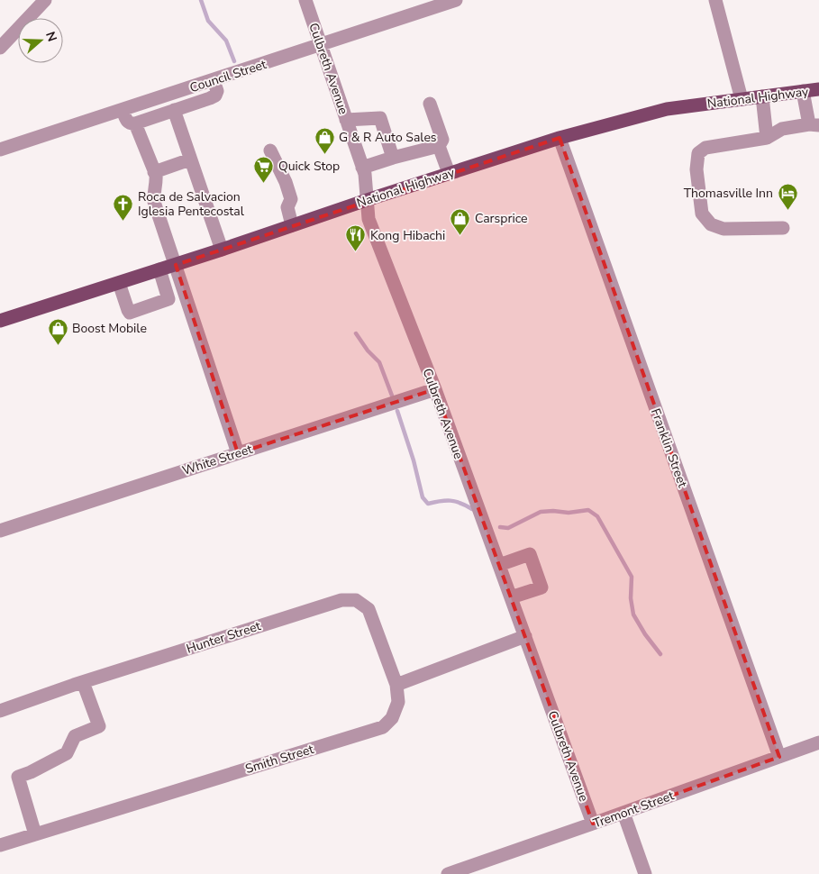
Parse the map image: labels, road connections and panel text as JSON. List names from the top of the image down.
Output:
{
  "streets": {
    "main road": ["National Highway"],
    "street": [
      "Culbreth Avenue",
      "Council Street",
      "Franklin Street",
      "White Street",
      "Hunter Street",
      "Smith Street",
      "Tremont Street"
    ]
  },
  "crossings": [
    ["Culbreth Avenue", "Council Street"],
    ["Culbreth Avenue", "National Highway"],
    ["Culbreth Avenue", "White Street"],
    ["Culbreth Avenue", "Tremont Street"],
    ["National Highway", "Franklin Street"],
    ["Franklin Street", "Tremont Street"],
    ["Hunter Street", "Smith Street"]
  ],
  "places": {
    "shop": ["G & R Auto Sales", "Carsprice", "Boost Mobile"],
    "supermarket": ["Quick Stop"],
    "hotel": ["Thomasville Inn"],
    "church": ["Roca de Salvacion Iglesia Pentecostal"],
    "restaurant": ["Kong Hibachi"]
  },
  "north": "right"
}
